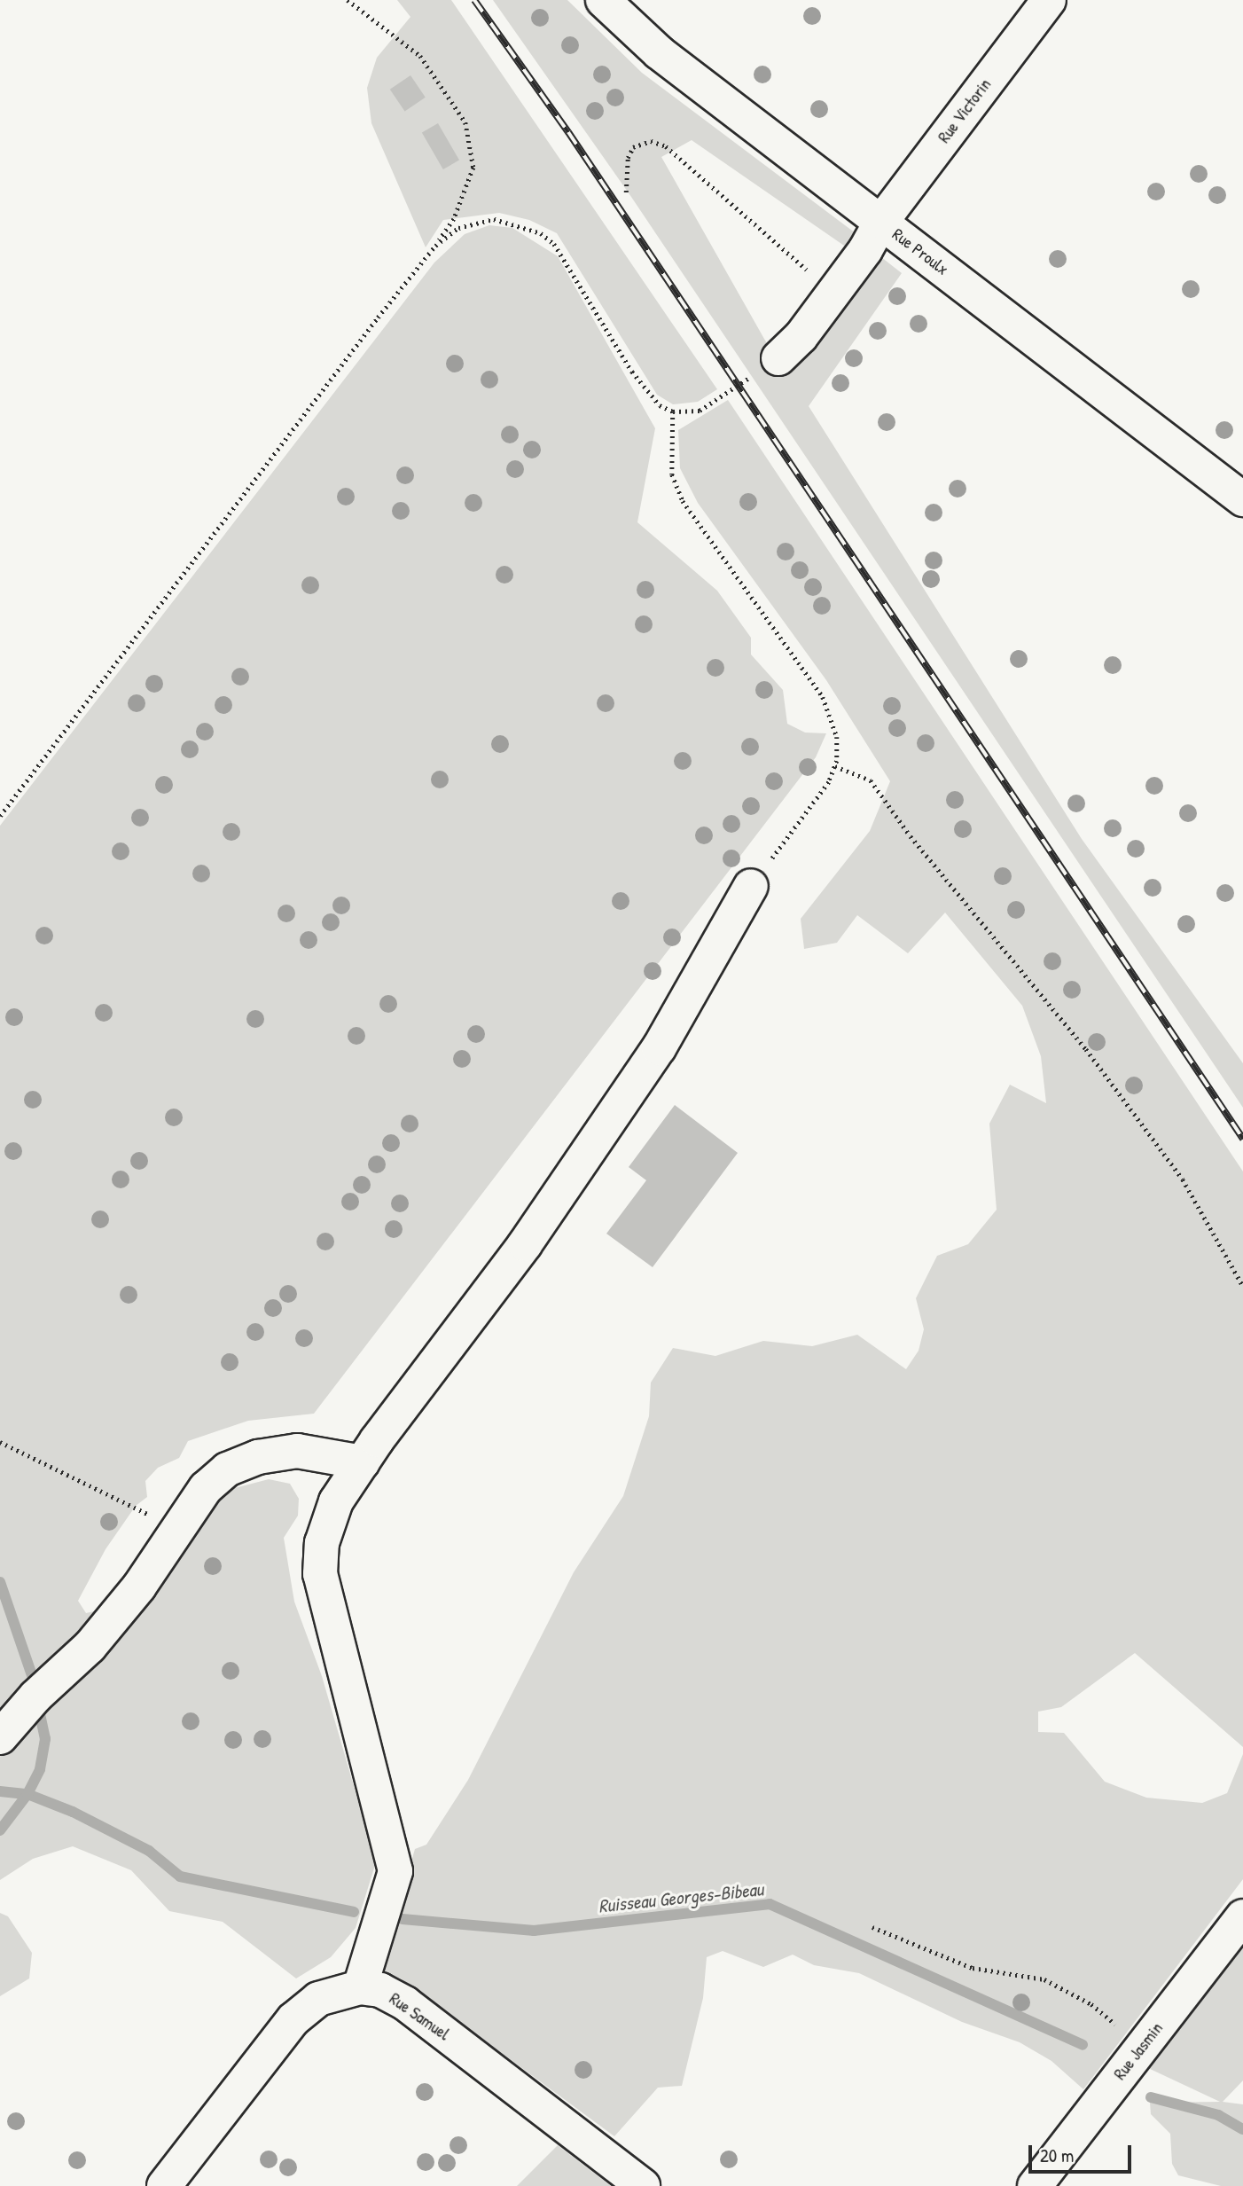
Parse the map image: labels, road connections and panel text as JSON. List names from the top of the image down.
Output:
{
  "streets": {
    "street": [
      "Rue Victorin",
      "Rue Proulx",
      "Rue Samuel",
      "Rue Jasmin"
    ]
  },
  "crossings": [
    ["Rue Victorin", "Rue Proulx"]
  ],
  "water": ["Ruisseau Georges-Bibeau"],
  "scale_bar": "20 m"
}
